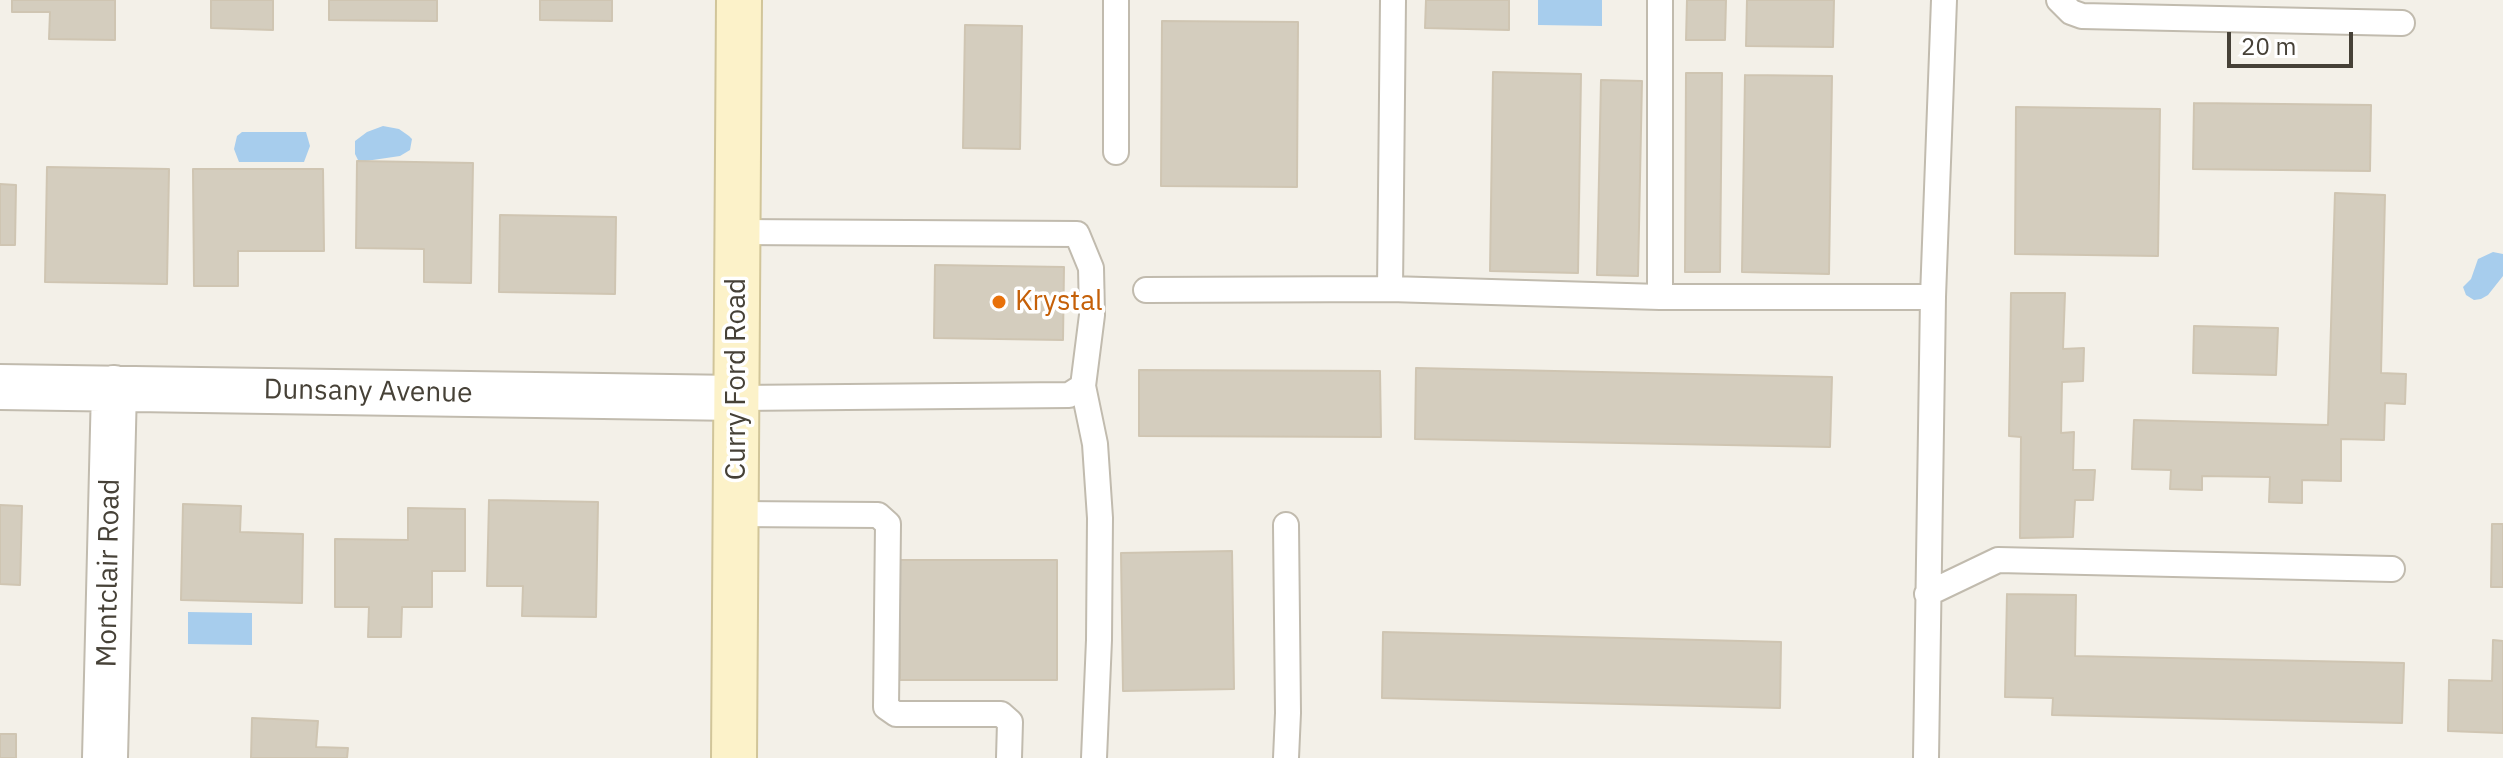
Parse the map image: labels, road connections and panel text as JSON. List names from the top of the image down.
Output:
{
  "streets": {
    "street": ["Curry Ford Road", "Dunsany Avenue", "Montclair Road"]
  },
  "crossings": [
    ["Curry Ford Road", "Dunsany Avenue"],
    ["Dunsany Avenue", "Montclair Road"]
  ],
  "places": ["Krystal"],
  "scale_bar": "20 m"
}
